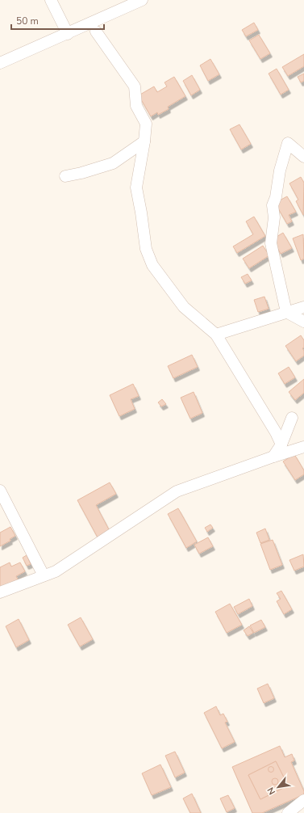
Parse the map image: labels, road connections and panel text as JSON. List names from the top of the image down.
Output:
{
  "scale_bar": "50 m",
  "north": "bottom left"
}
